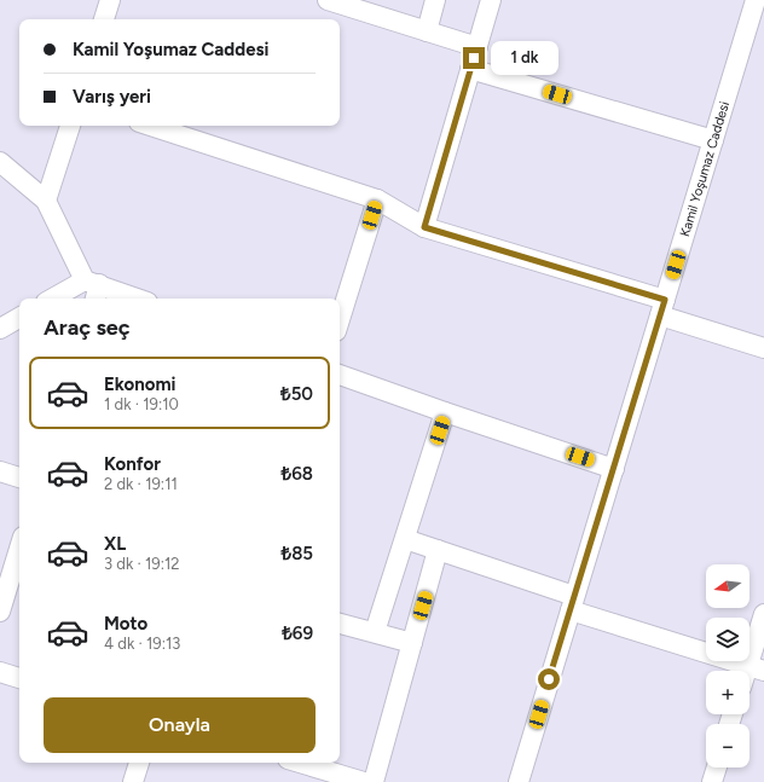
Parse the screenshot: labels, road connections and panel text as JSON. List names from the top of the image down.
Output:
{
  "streets": {
    "street": ["Kamil Yoşumaz Caddesi"]
  },
  "north": "left",
  "page": {
    "banner": ["Kamil Yoşumaz Caddesi", "Varış yeri"],
    "bubble": "1 dk",
    "heading": "Araç seç",
    "list": [
      {
        "name": "Ekonomi",
        "note": "1 dk · 19:10",
        "value": "₺50"
      },
      {
        "name": "Konfor",
        "note": "2 dk · 19:11",
        "value": "₺68"
      },
      {
        "name": "XL",
        "note": "3 dk · 19:12",
        "value": "₺85"
      },
      {
        "name": "Moto",
        "note": "4 dk · 19:13",
        "value": "₺69"
      }
    ],
    "map_buttons": ["+", "−"],
    "buttons": "Onayla"
  }
}
